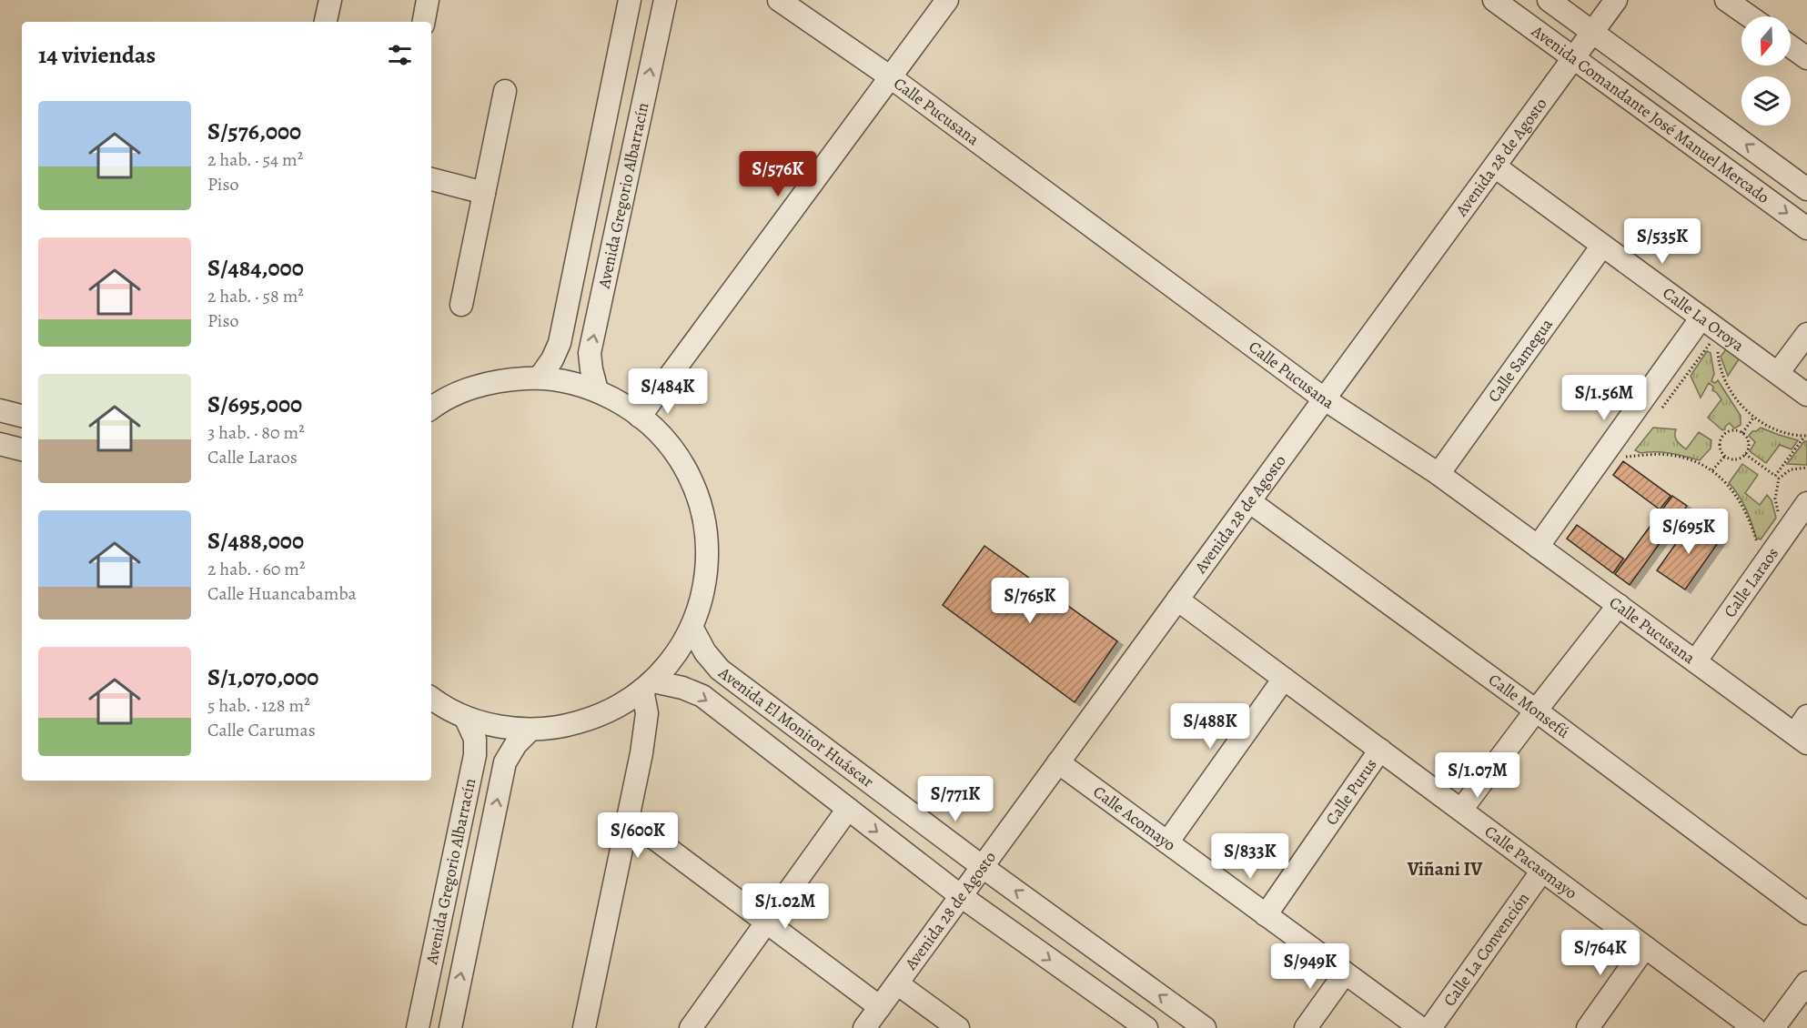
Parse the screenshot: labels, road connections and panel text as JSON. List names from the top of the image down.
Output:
{
  "streets": {
    "street": [
      "Calle Pucusana",
      "Avenida Comandante José Manuel Mercado",
      "Avenida 28 de Agosto",
      "Avenida Gregorio Albarracín",
      "Calle La Oroya",
      "Calle Samegua",
      "Calle Laraos",
      "Calle Monsefú",
      "Avenida El Monitor Huáscar",
      "Calle Purus",
      "Calle Acomayo",
      "Calle Pacasmayo",
      "Calle La Convención"
    ]
  },
  "crossings": [
    ["Calle Pucusana", "Avenida 28 de Agosto"],
    ["Calle Pucusana", "Calle Samegua"],
    ["Calle Pucusana", "Calle Laraos"],
    ["Avenida Comandante José Manuel Mercado", "Avenida 28 de Agosto"],
    ["Avenida 28 de Agosto", "Calle La Oroya"],
    ["Avenida 28 de Agosto", "Calle Monsefú"],
    ["Avenida 28 de Agosto", "Avenida El Monitor Huáscar"],
    ["Avenida 28 de Agosto", "Calle Acomayo"],
    ["Avenida 28 de Agosto", "Calle Pacasmayo"],
    ["Calle La Oroya", "Calle Samegua"],
    ["Calle Purus", "Calle Acomayo"],
    ["Calle Purus", "Calle Pacasmayo"],
    ["Calle Pacasmayo", "Calle La Convención"]
  ],
  "districts": ["Viñani IV"],
  "north": "bottom",
  "page": {
    "heading": "14 viviendas",
    "list": [
      {
        "name": "S/576,000",
        "note": "2 hab. · 54 m² · Piso"
      },
      {
        "name": "S/484,000",
        "note": "2 hab. · 58 m² · Piso"
      },
      {
        "name": "S/695,000",
        "note": "3 hab. · 80 m² · Calle Laraos"
      },
      {
        "name": "S/488,000",
        "note": "2 hab. · 60 m² · Calle Huancabamba"
      },
      {
        "name": "S/1,070,000",
        "note": "5 hab. · 128 m² · Calle Carumas"
      }
    ],
    "price": [
      "S/576K",
      "S/535K",
      "S/484K",
      "S/1.56M",
      "S/695K",
      "S/765K",
      "S/488K",
      "S/1.07M",
      "S/771K",
      "S/600K",
      "S/833K",
      "S/1.02M",
      "S/764K",
      "S/949K"
    ]
  }
}
